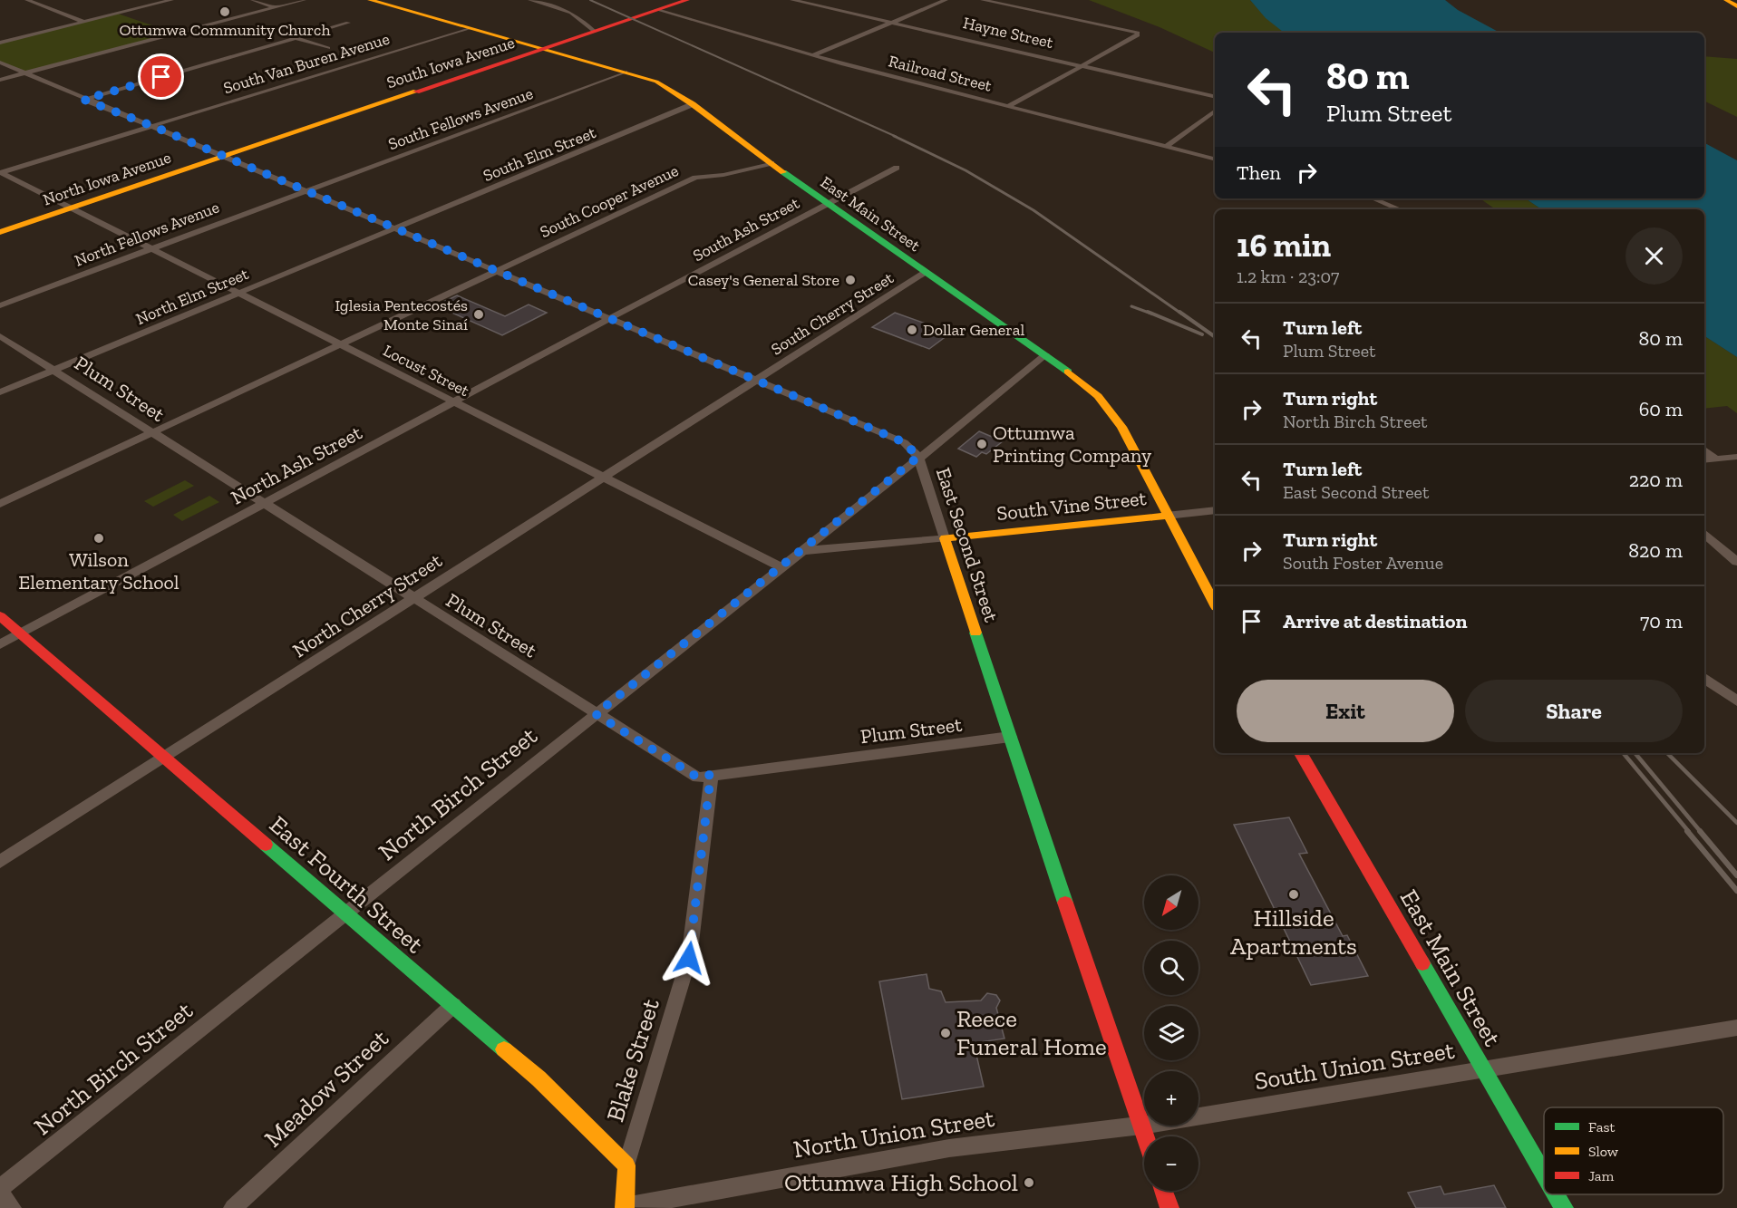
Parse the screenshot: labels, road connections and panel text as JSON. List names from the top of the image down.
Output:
{
  "streets": {
    "main road": [
      "South Iowa Avenue",
      "North Iowa Avenue",
      "East Main Street",
      "South Vine Street",
      "East Second Street",
      "East Fourth Street"
    ],
    "street": [
      "Hayne Street",
      "South Van Buren Avenue",
      "Railroad Street",
      "South Fellows Avenue",
      "South Elm Street",
      "South Cooper Avenue",
      "South Ash Street",
      "North Fellows Avenue",
      "North Elm Street",
      "South Cherry Street",
      "Locust Street",
      "Plum Street",
      "North Ash Street",
      "North Cherry Street",
      "North Birch Street",
      "Blake Street",
      "South Union Street",
      "Meadow Street",
      "North Union Street"
    ]
  },
  "crossings": [
    ["South Iowa Avenue", "Railroad Street"],
    ["South Iowa Avenue", "North Iowa Avenue"],
    ["South Iowa Avenue", "East Main Street"],
    ["South Iowa Avenue", "East Second Street"],
    ["South Van Buren Avenue", "East Main Street"],
    ["South Van Buren Avenue", "Locust Street"],
    ["South Van Buren Avenue", "East Second Street"],
    ["South Fellows Avenue", "East Main Street"],
    ["South Fellows Avenue", "North Fellows Avenue"],
    ["South Fellows Avenue", "East Second Street"],
    ["South Elm Street", "East Main Street"],
    ["South Elm Street", "North Elm Street"],
    ["South Elm Street", "East Second Street"],
    ["North Iowa Avenue", "Locust Street"],
    ["North Iowa Avenue", "East Second Street"],
    ["South Cooper Avenue", "East Main Street"],
    ["South Cooper Avenue", "Locust Street"],
    ["South Cooper Avenue", "Plum Street"],
    ["South Cooper Avenue", "East Second Street"],
    ["East Main Street", "South Ash Street"],
    ["East Main Street", "South Cherry Street"],
    ["East Main Street", "South Vine Street"],
    ["East Main Street", "North Birch Street"],
    ["East Main Street", "South Union Street"],
    ["South Ash Street", "North Ash Street"],
    ["South Ash Street", "East Second Street"],
    ["North Fellows Avenue", "Locust Street"],
    ["North Fellows Avenue", "East Second Street"],
    ["North Elm Street", "Locust Street"],
    ["North Elm Street", "Plum Street"],
    ["North Elm Street", "East Second Street"],
    ["South Cherry Street", "East Second Street"],
    ["South Cherry Street", "North Cherry Street"],
    ["Locust Street", "North Ash Street"],
    ["Locust Street", "North Cherry Street"],
    ["Locust Street", "North Birch Street"],
    ["Plum Street", "North Ash Street"],
    ["Plum Street", "East Second Street"],
    ["Plum Street", "North Cherry Street"],
    ["Plum Street", "North Birch Street"],
    ["Plum Street", "Blake Street"],
    ["North Ash Street", "East Second Street"],
    ["North Ash Street", "East Fourth Street"],
    ["South Vine Street", "East Second Street"],
    ["South Vine Street", "North Birch Street"],
    ["East Second Street", "North Cherry Street"],
    ["East Second Street", "North Birch Street"],
    ["East Second Street", "South Union Street"],
    ["East Second Street", "North Union Street"],
    ["North Cherry Street", "East Fourth Street"],
    ["North Birch Street", "East Fourth Street"],
    ["East Fourth Street", "Blake Street"],
    ["East Fourth Street", "Meadow Street"],
    ["South Union Street", "North Union Street"]
  ],
  "places": [
    "Ottumwa Community Church",
    "Casey's General Store",
    "Iglesia Pentecostés Monte Sinaí",
    "Dollar General",
    "Ottumwa Printing Company",
    "Wilson Elementary School",
    "Hillside Apartments",
    "Reece Funeral Home",
    "Ottumwa High School"
  ],
  "legend": ["Fast", "Slow", "Jam"],
  "north": "bottom left",
  "page": {
    "turn": ["80 m", "Plum Street"],
    "then": "Then",
    "heading": ["16 min", "1.2 km · 23:07"],
    "list": [
      {
        "name": "Turn left",
        "note": "Plum Street",
        "value": "80 m"
      },
      {
        "name": "Turn right",
        "note": "North Birch Street",
        "value": "60 m"
      },
      {
        "name": "Turn left",
        "note": "East Second Street",
        "value": "220 m"
      },
      {
        "name": "Turn right",
        "note": "South Foster Avenue",
        "value": "820 m"
      },
      {
        "name": "Arrive at destination",
        "value": "70 m"
      }
    ],
    "buttons": ["Exit", "Share"],
    "map_buttons": ["+", "−"]
  }
}
